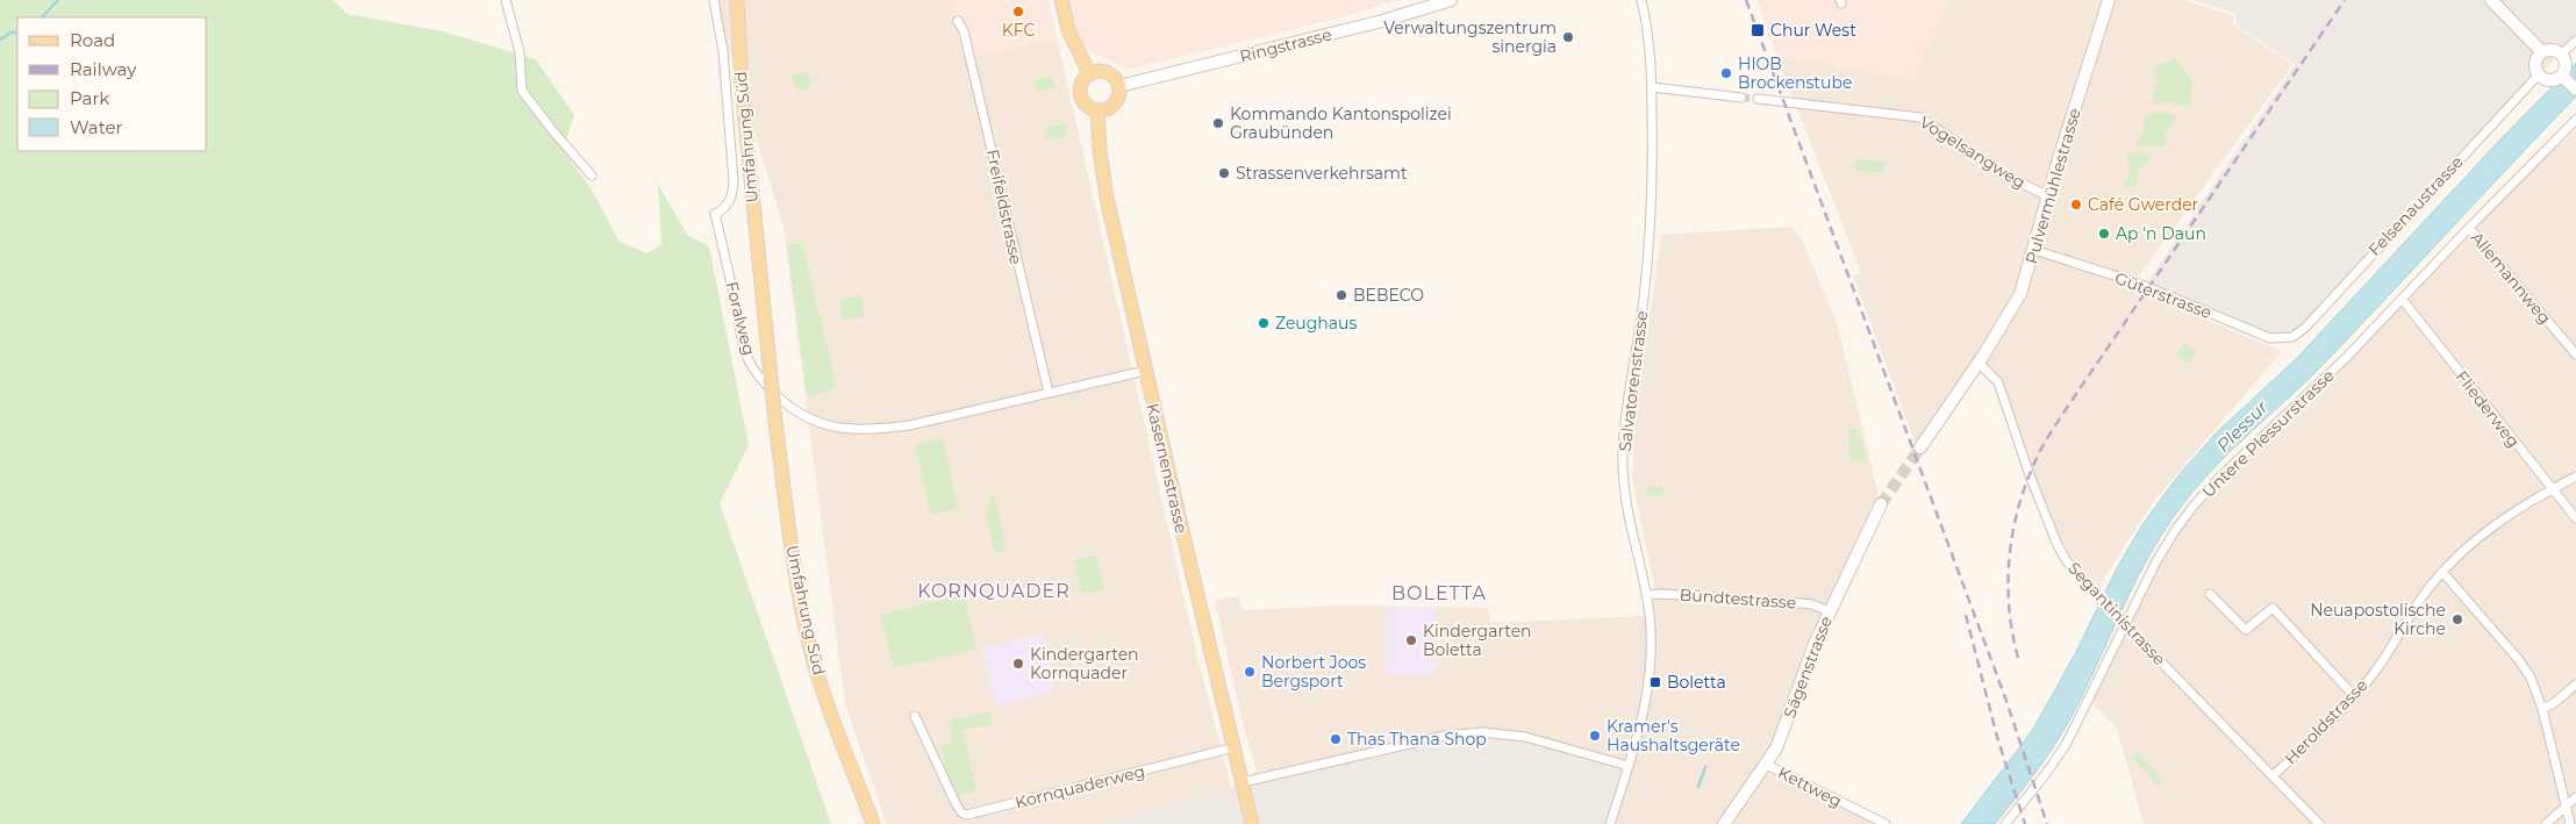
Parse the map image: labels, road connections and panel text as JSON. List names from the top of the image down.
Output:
{
  "streets": {
    "main road": ["Umfahrung Süd", "Kasernenstrasse"],
    "street": [
      "Ringstrasse",
      "Vogelsangweg",
      "Pulvermühlestrasse",
      "Felsenaustrasse",
      "Freifeldstrasse",
      "Allemannweg",
      "Güterstrasse",
      "Foralweg",
      "Salvatorenstrasse",
      "Fliederweg",
      "Untere Plessurstrasse",
      "Bündtestrasse",
      "Segantinistrasse",
      "Sägenstrasse",
      "Heroldstrasse",
      "Kornquaderweg",
      "Kettweg"
    ]
  },
  "crossings": [
    ["Ringstrasse", "Kasernenstrasse"],
    ["Vogelsangweg", "Pulvermühlestrasse"],
    ["Pulvermühlestrasse", "Güterstrasse"],
    ["Pulvermühlestrasse", "Segantinistrasse"],
    ["Felsenaustrasse", "Güterstrasse"],
    ["Freifeldstrasse", "Foralweg"],
    ["Allemannweg", "Untere Plessurstrasse"],
    ["Foralweg", "Kasernenstrasse"],
    ["Salvatorenstrasse", "Bündtestrasse"],
    ["Fliederweg", "Untere Plessurstrasse"],
    ["Fliederweg", "Heroldstrasse"],
    ["Untere Plessurstrasse", "Segantinistrasse"],
    ["Kasernenstrasse", "Kornquaderweg"],
    ["Bündtestrasse", "Sägenstrasse"],
    ["Segantinistrasse", "Heroldstrasse"],
    ["Sägenstrasse", "Kettweg"]
  ],
  "districts": ["KORNQUADER", "BOLETTA"],
  "water": ["Plessur"],
  "places": {
    "other": [
      "KFC",
      "Verwaltungszentrum sinergia",
      "HIOB Brockenstube",
      "Kommando Kantonspolizei Graubünden",
      "Strassenverkehrsamt",
      "Café Gwerder",
      "Ap 'n Daun",
      "BEBECO",
      "Zeughaus",
      "Neuapostolische Kirche",
      "Kindergarten Boletta",
      "Kindergarten Kornquader",
      "Norbert Joos Bergsport",
      "Kramer's Haushaltsgeräte",
      "Thas Thana Shop"
    ],
    "transit": ["Chur West", "Boletta"]
  },
  "legend": [
    "Road",
    "Railway",
    "Park",
    "Water"
  ]
}
